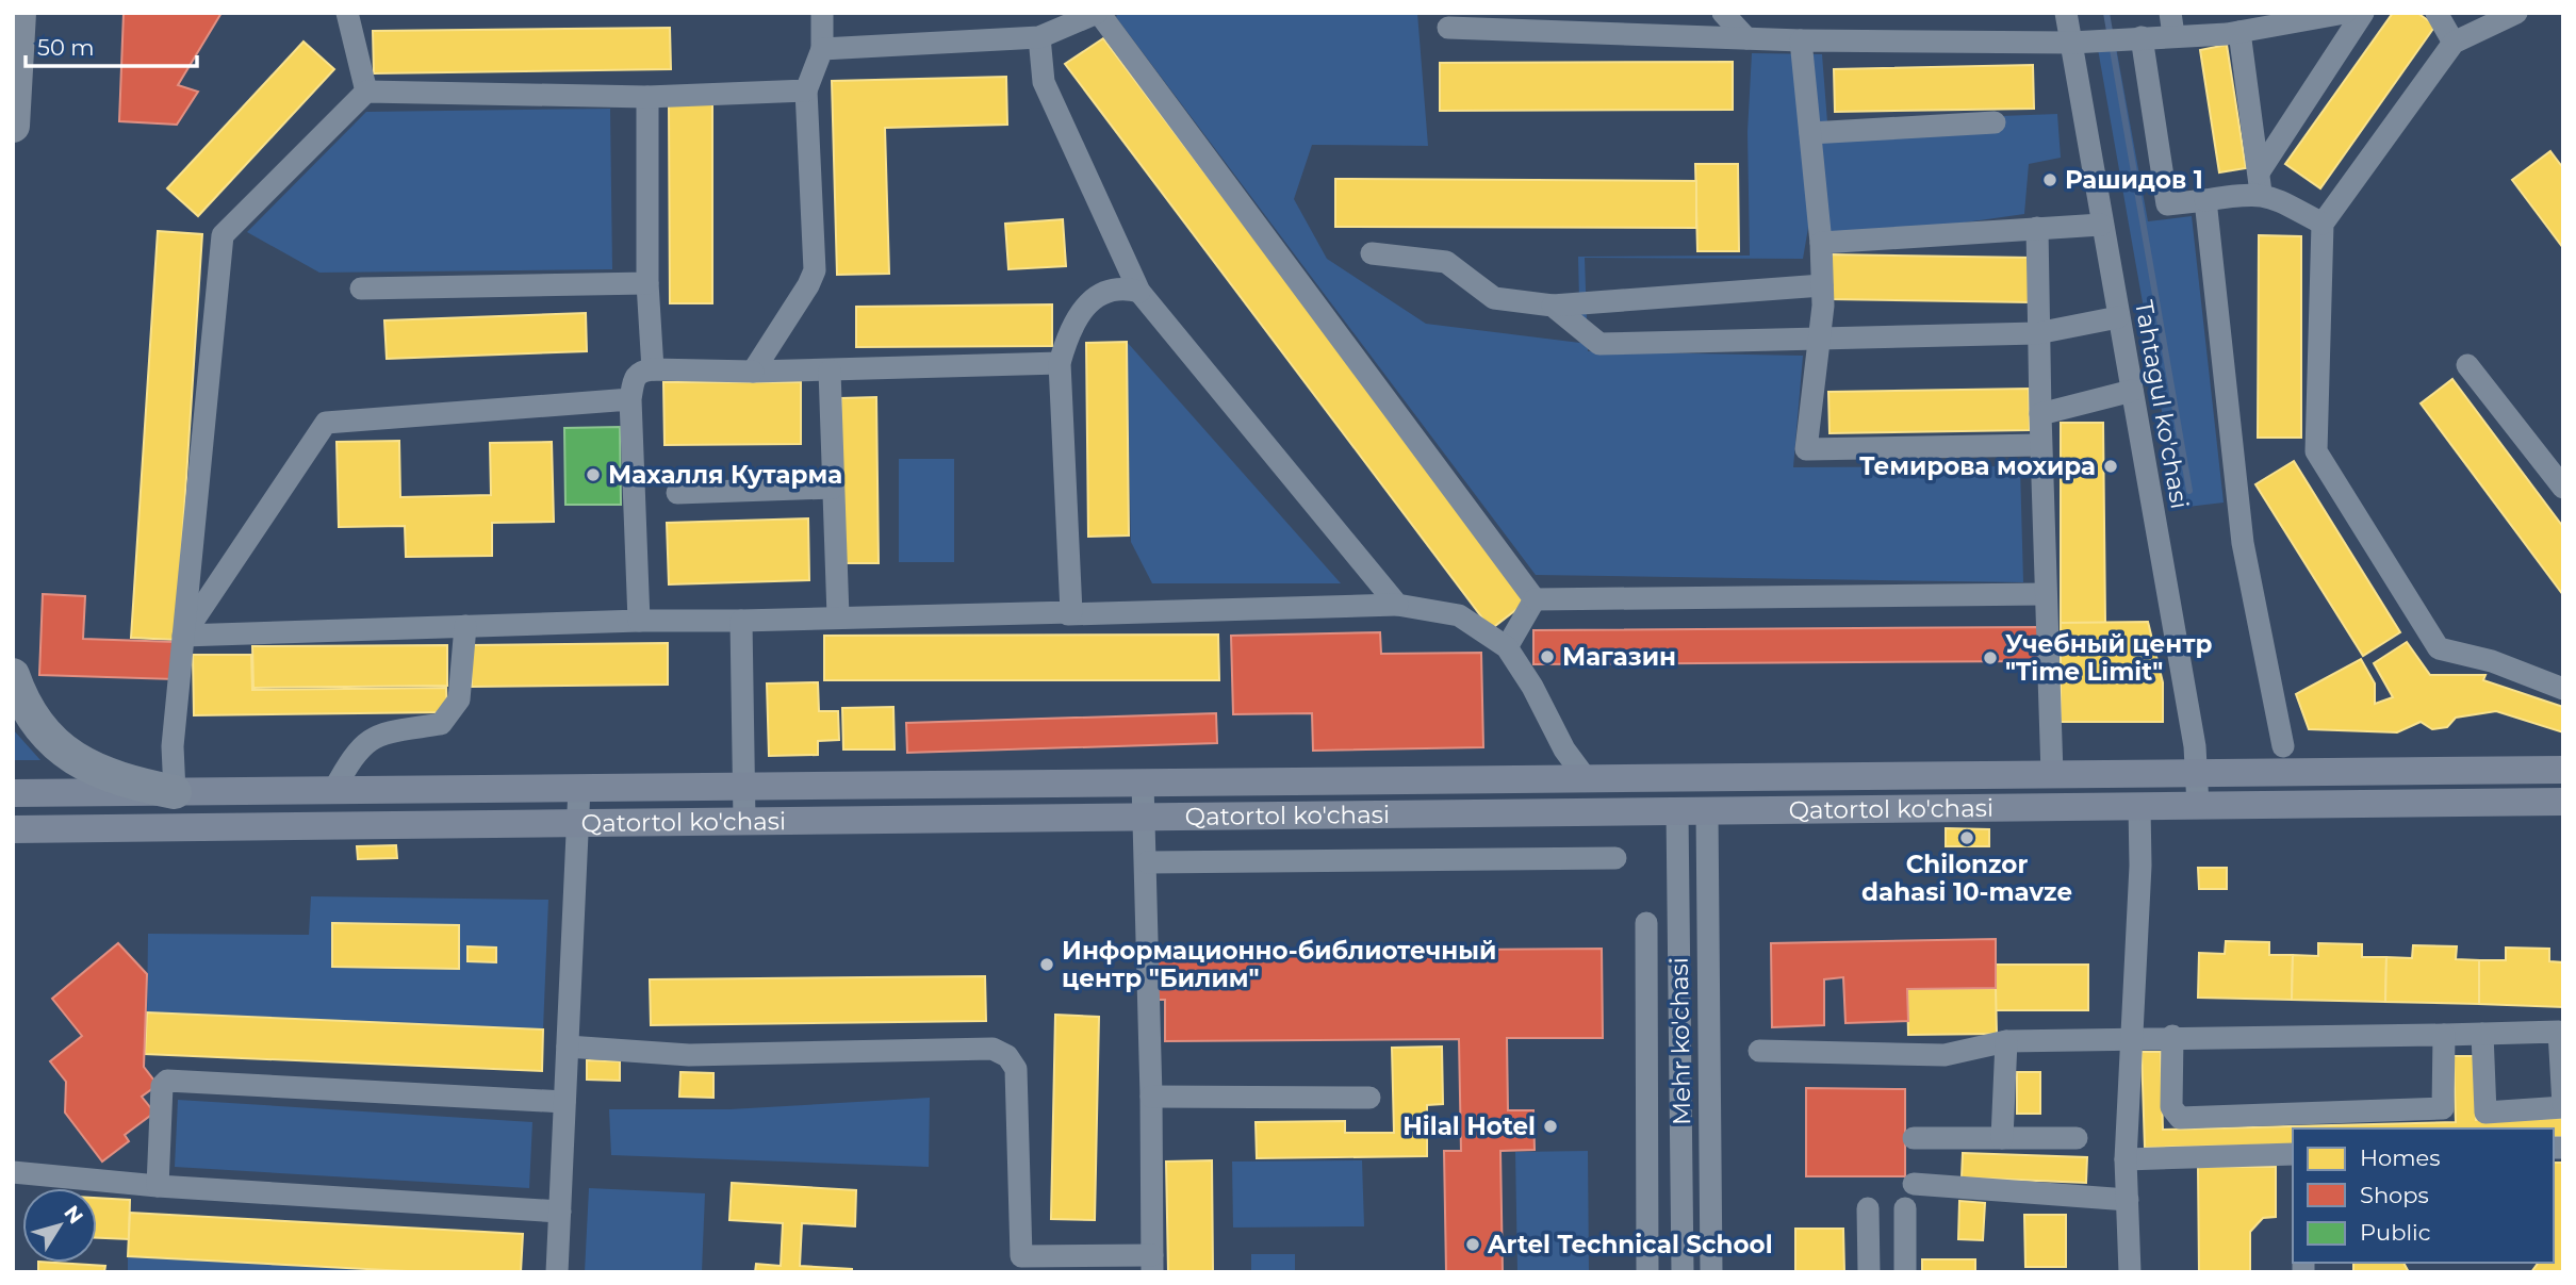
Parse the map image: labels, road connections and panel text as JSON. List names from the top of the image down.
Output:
{
  "streets": {
    "main road": ["Qatortol ko'chasi"],
    "street": ["Tahtagul ko'chasi", "Mehr ko'chasi"]
  },
  "crossings": [
    ["Tahtagul ko'chasi", "Qatortol ko'chasi"],
    ["Qatortol ko'chasi", "Mehr ko'chasi"]
  ],
  "places": [
    "Рашидов 1",
    "Темирова мохира",
    "Махалля Кутарма",
    "Магазин",
    "Учебный центр \"Time Limit\"",
    "Chilonzor dahasi 10-mavze",
    "Информационно-библиотечный центр \"Билим\"",
    "Hilal Hotel",
    "Artel Technical School"
  ],
  "legend": ["Homes", "Shops", "Public"],
  "scale_bar": "50 m",
  "north": "top right"
}
